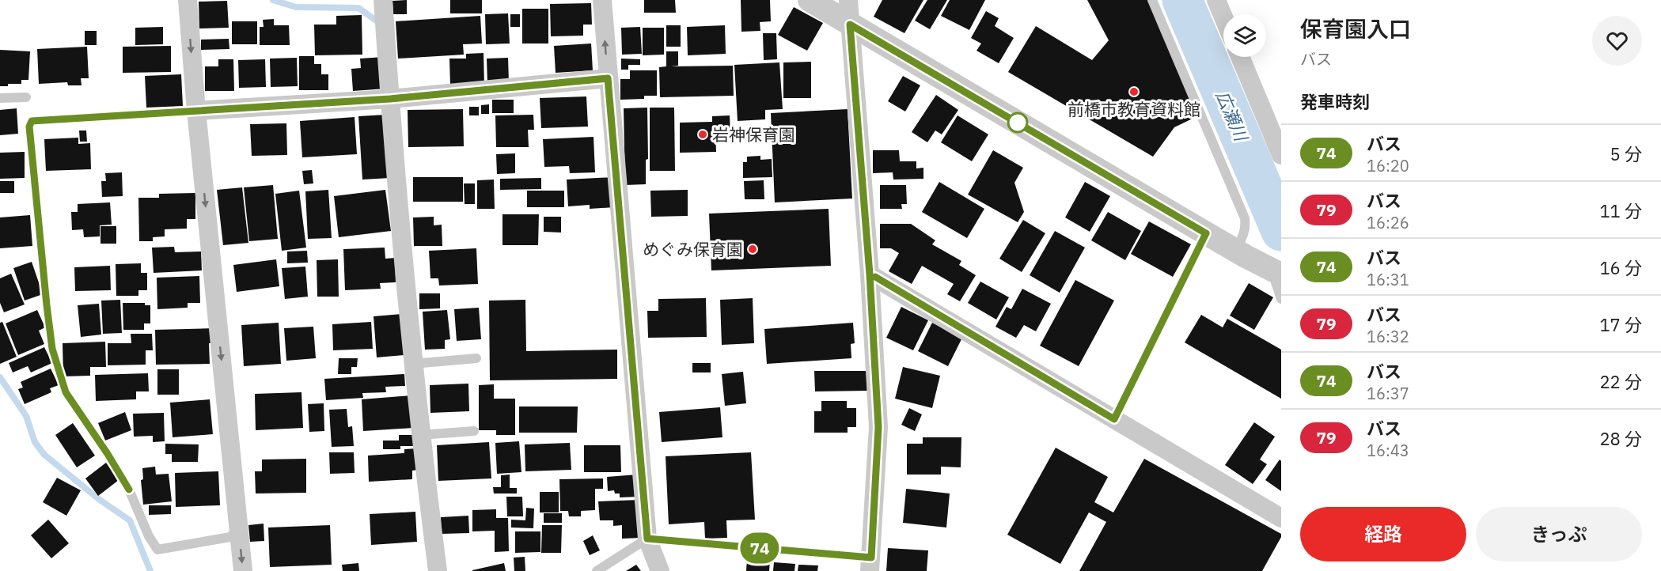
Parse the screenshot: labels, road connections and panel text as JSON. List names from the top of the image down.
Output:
{
  "water": ["広瀬川"],
  "places": ["前橋市教育資料館", "岩神保育園", "めぐみ保育園"],
  "lines": ["bus line 74"],
  "page": {
    "on_map": "74",
    "heading": [
      ["保育園入口", "バス"],
      "発車時刻"
    ],
    "list": [
      {
        "mark": "74",
        "name": "バス",
        "note": "16:20",
        "value": "5 分"
      },
      {
        "mark": "79",
        "name": "バス",
        "note": "16:26",
        "value": "11 分"
      },
      {
        "mark": "74",
        "name": "バス",
        "note": "16:31",
        "value": "16 分"
      },
      {
        "mark": "79",
        "name": "バス",
        "note": "16:32",
        "value": "17 分"
      },
      {
        "mark": "74",
        "name": "バス",
        "note": "16:37",
        "value": "22 分"
      },
      {
        "mark": "79",
        "name": "バス",
        "note": "16:43",
        "value": "28 分"
      }
    ],
    "buttons": ["経路", "きっぷ"]
  }
}
